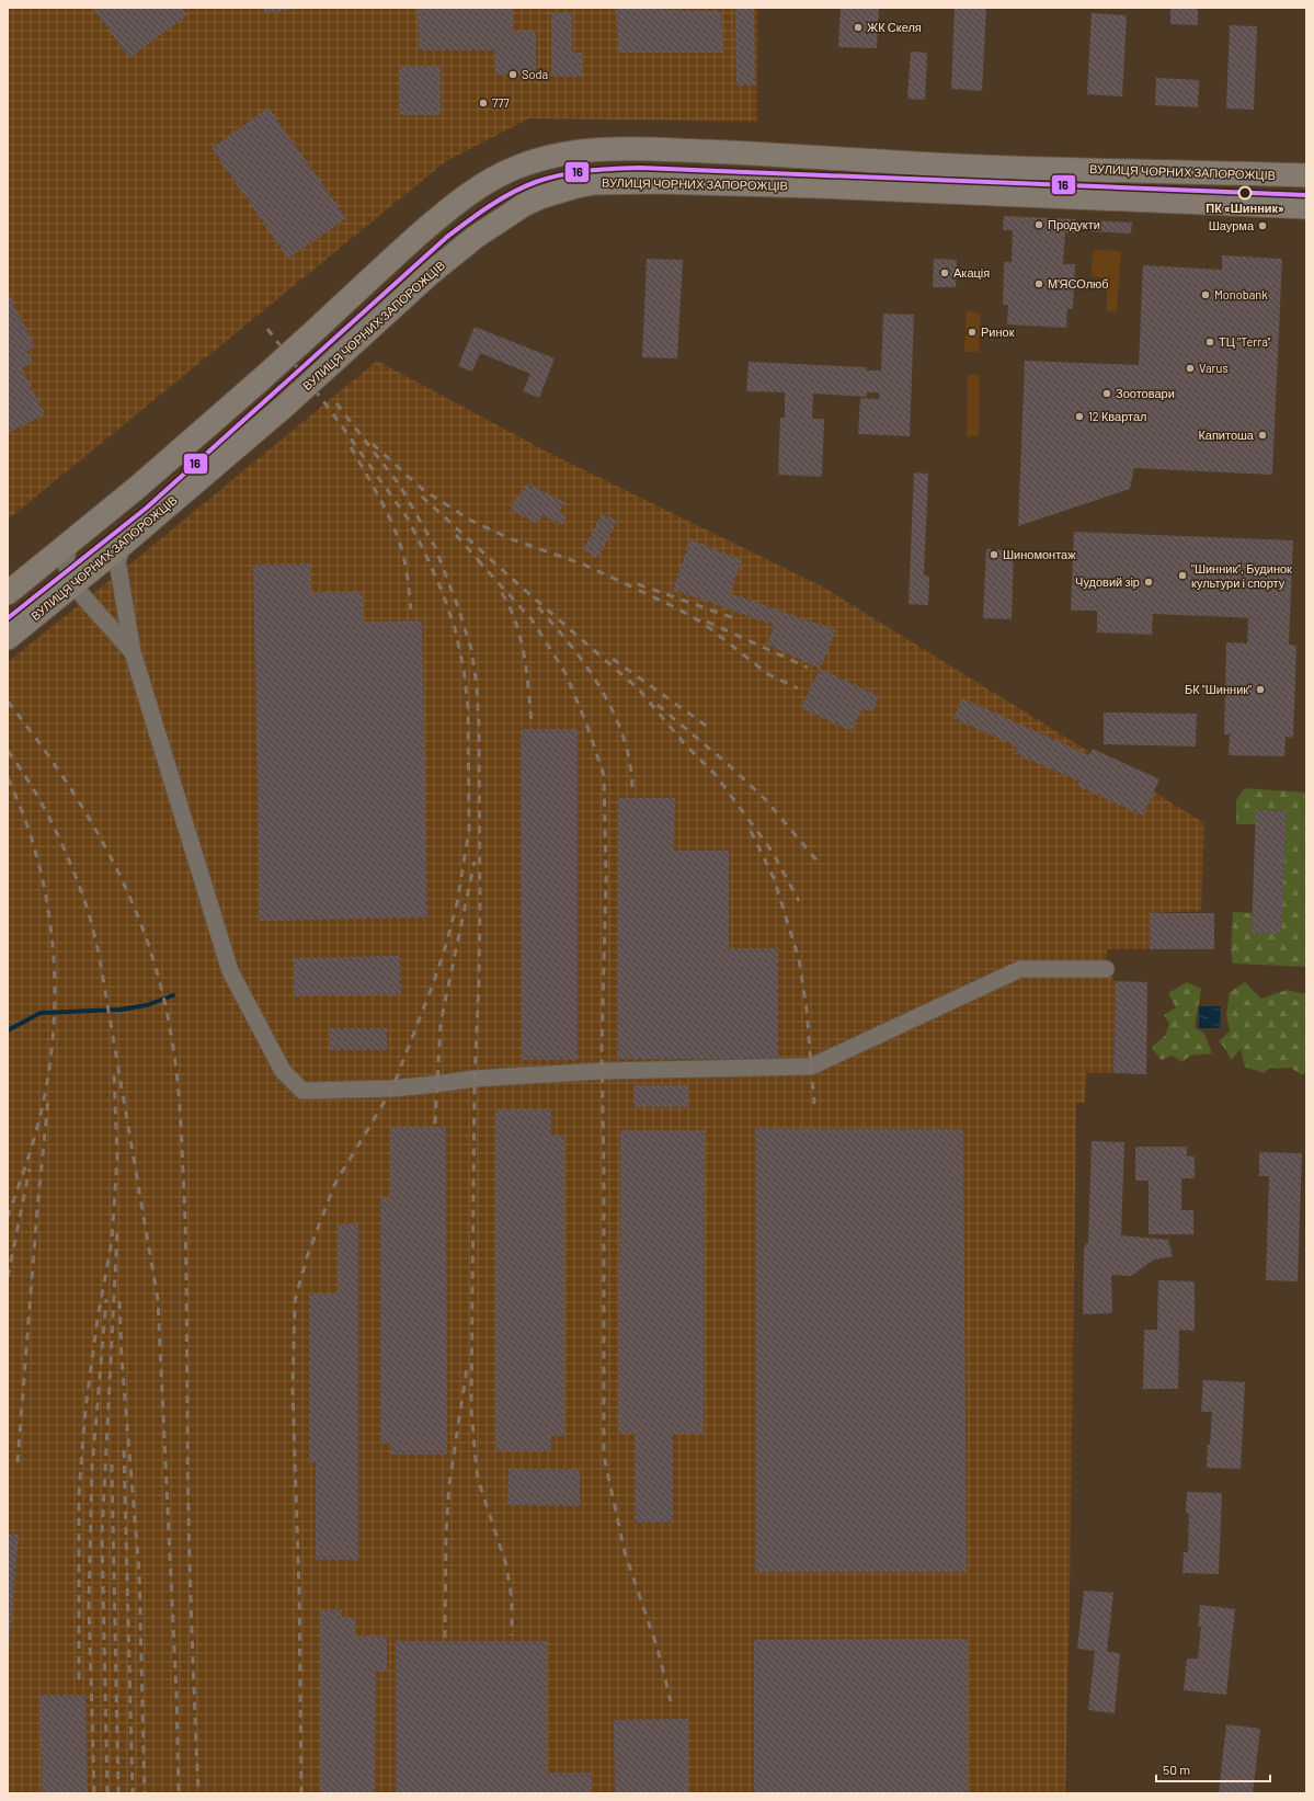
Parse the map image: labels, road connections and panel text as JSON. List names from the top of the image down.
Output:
{
  "streets": {
    "main road": ["ВУЛИЦЯ ЧОРНИХ ЗАПОРОЖЦІВ"]
  },
  "places": [
    "ЖК Скеля",
    "Soda",
    "777",
    "ПК «Шинник»",
    "Продукти",
    "Шаурма",
    "Акація",
    "М'ЯСОлюб",
    "Monobank",
    "Ринок",
    "ТЦ \"Terra\"",
    "Varus",
    "Зоотовари",
    "12 Квартал",
    "Капитоша",
    "Шиномонтаж",
    "\"Шинник\", Будинок культури і спорту",
    "Чудовий зір",
    "БК \"Шинник\""
  ],
  "lines": ["transit line 16"],
  "scale_bar": "50 m"
}
